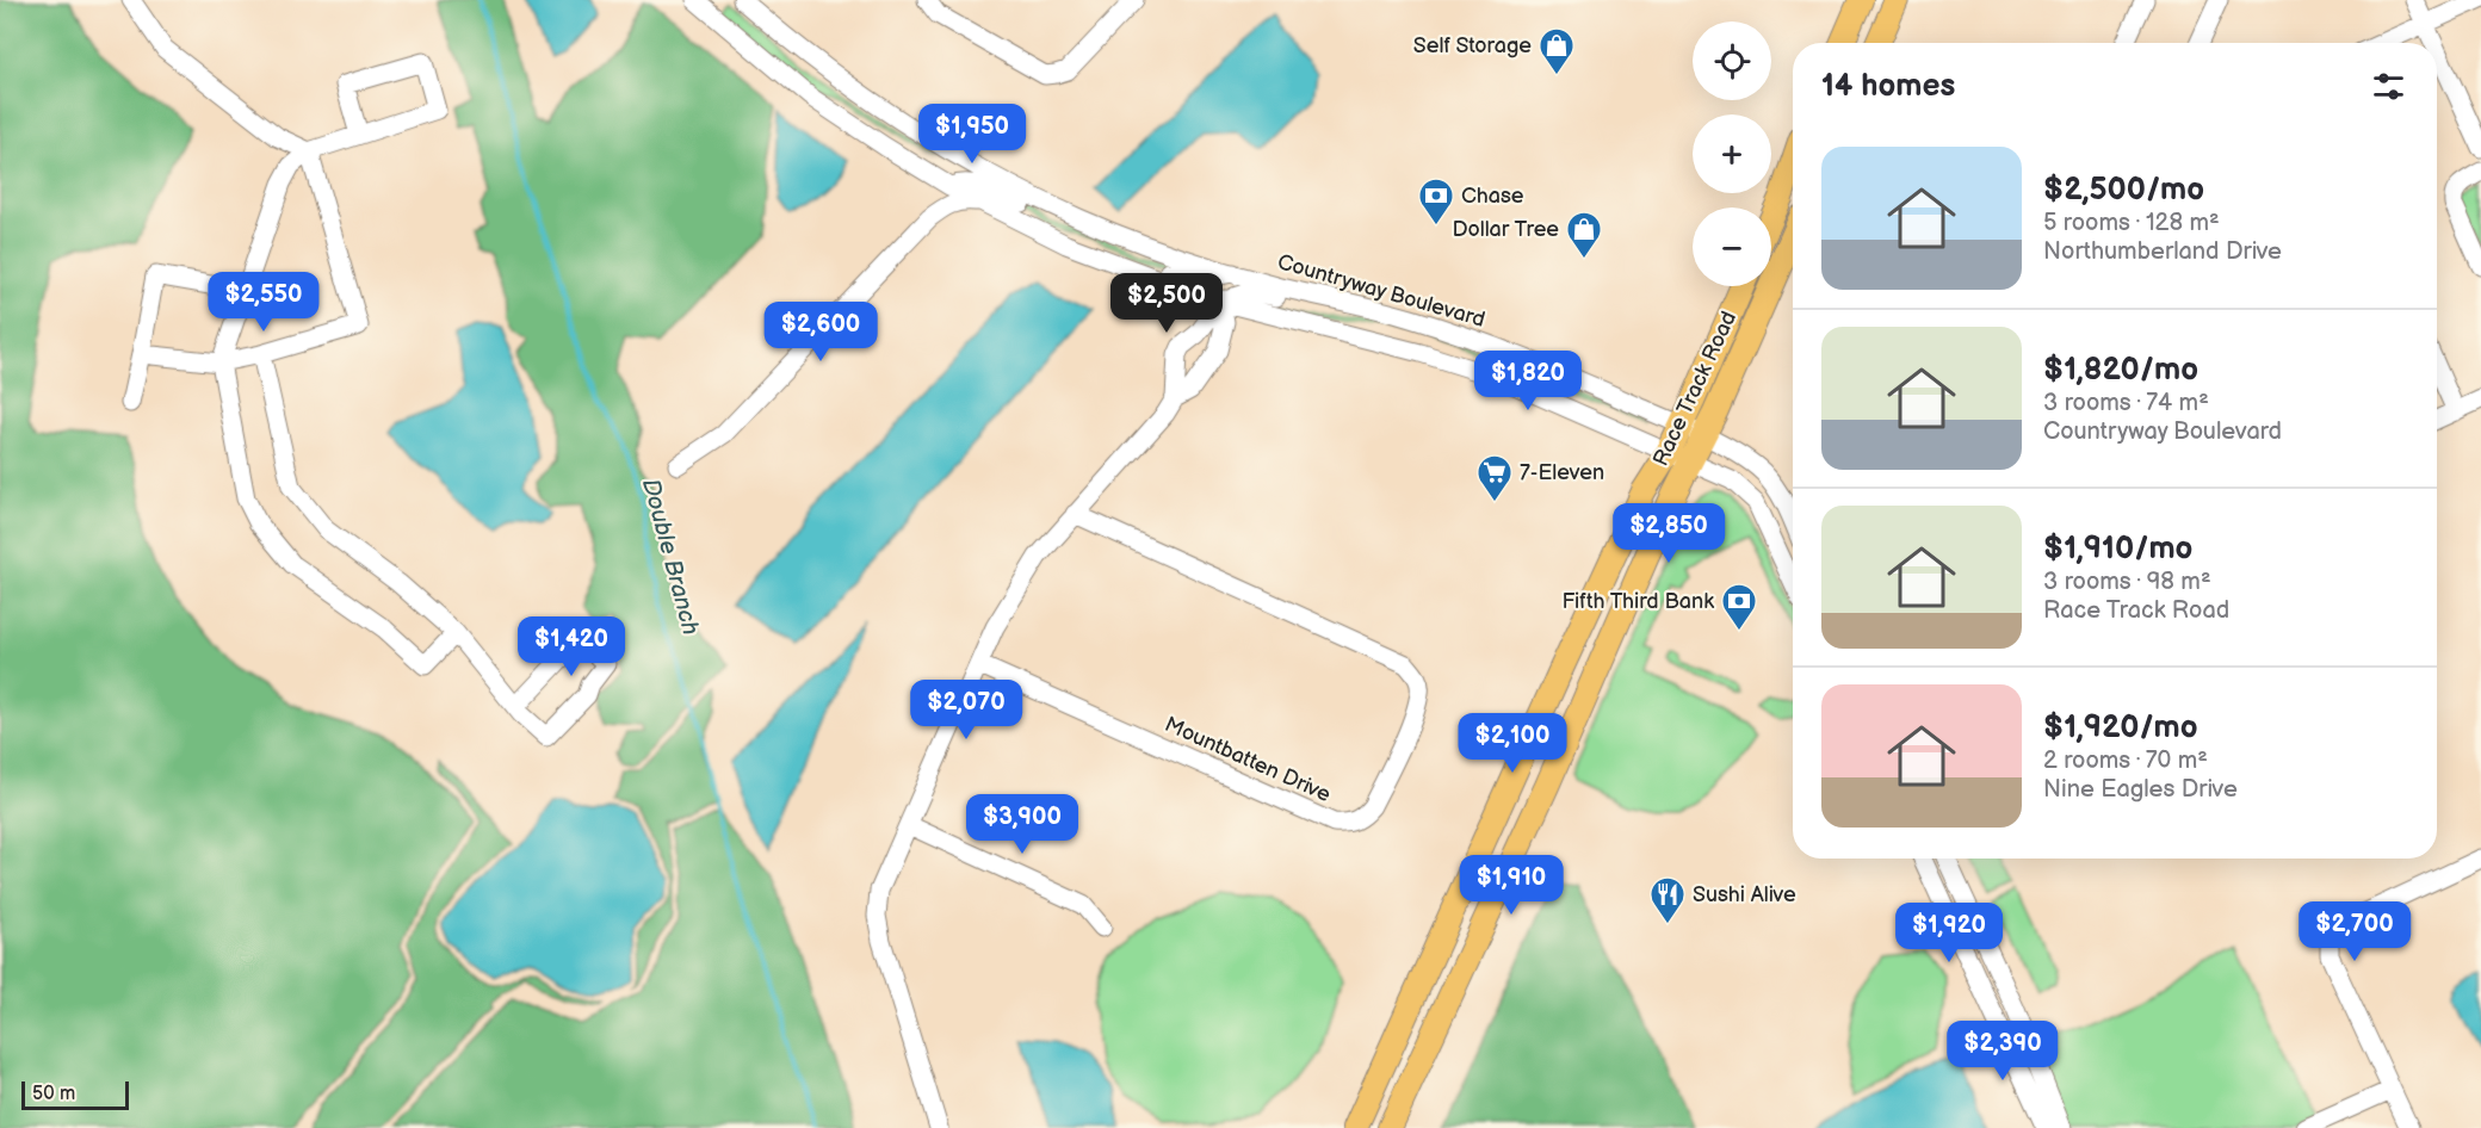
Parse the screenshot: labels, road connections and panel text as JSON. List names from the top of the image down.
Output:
{
  "streets": {
    "main road": ["Race Track Road"],
    "street": ["Countryway Boulevard", "Mountbatten Drive"]
  },
  "crossings": [
    ["Countryway Boulevard", "Race Track Road"]
  ],
  "water": ["Double Branch"],
  "places": {
    "shop": ["Self Storage", "Dollar Tree"],
    "bank": ["Chase", "Fifth Third Bank"],
    "supermarket": ["7-Eleven"],
    "restaurant": ["Sushi Alive"]
  },
  "scale_bar": "50 m",
  "page": {
    "map_buttons": ["+", "−"],
    "heading": "14 homes",
    "price": [
      "$1,950",
      "$2,550",
      "$2,500",
      "$2,600",
      "$1,820",
      "$2,850",
      "$1,420",
      "$2,070",
      "$2,100",
      "$3,900",
      "$1,910",
      "$2,700",
      "$1,920",
      "$2,390"
    ],
    "list": [
      {
        "name": "$2,500/mo",
        "note": "5 rooms · 128 m² · Northumberland Drive"
      },
      {
        "name": "$1,820/mo",
        "note": "3 rooms · 74 m² · Countryway Boulevard"
      },
      {
        "name": "$1,910/mo",
        "note": "3 rooms · 98 m² · Race Track Road"
      },
      {
        "name": "$1,920/mo",
        "note": "2 rooms · 70 m² · Nine Eagles Drive"
      }
    ],
    "scale": "50 m"
  }
}
